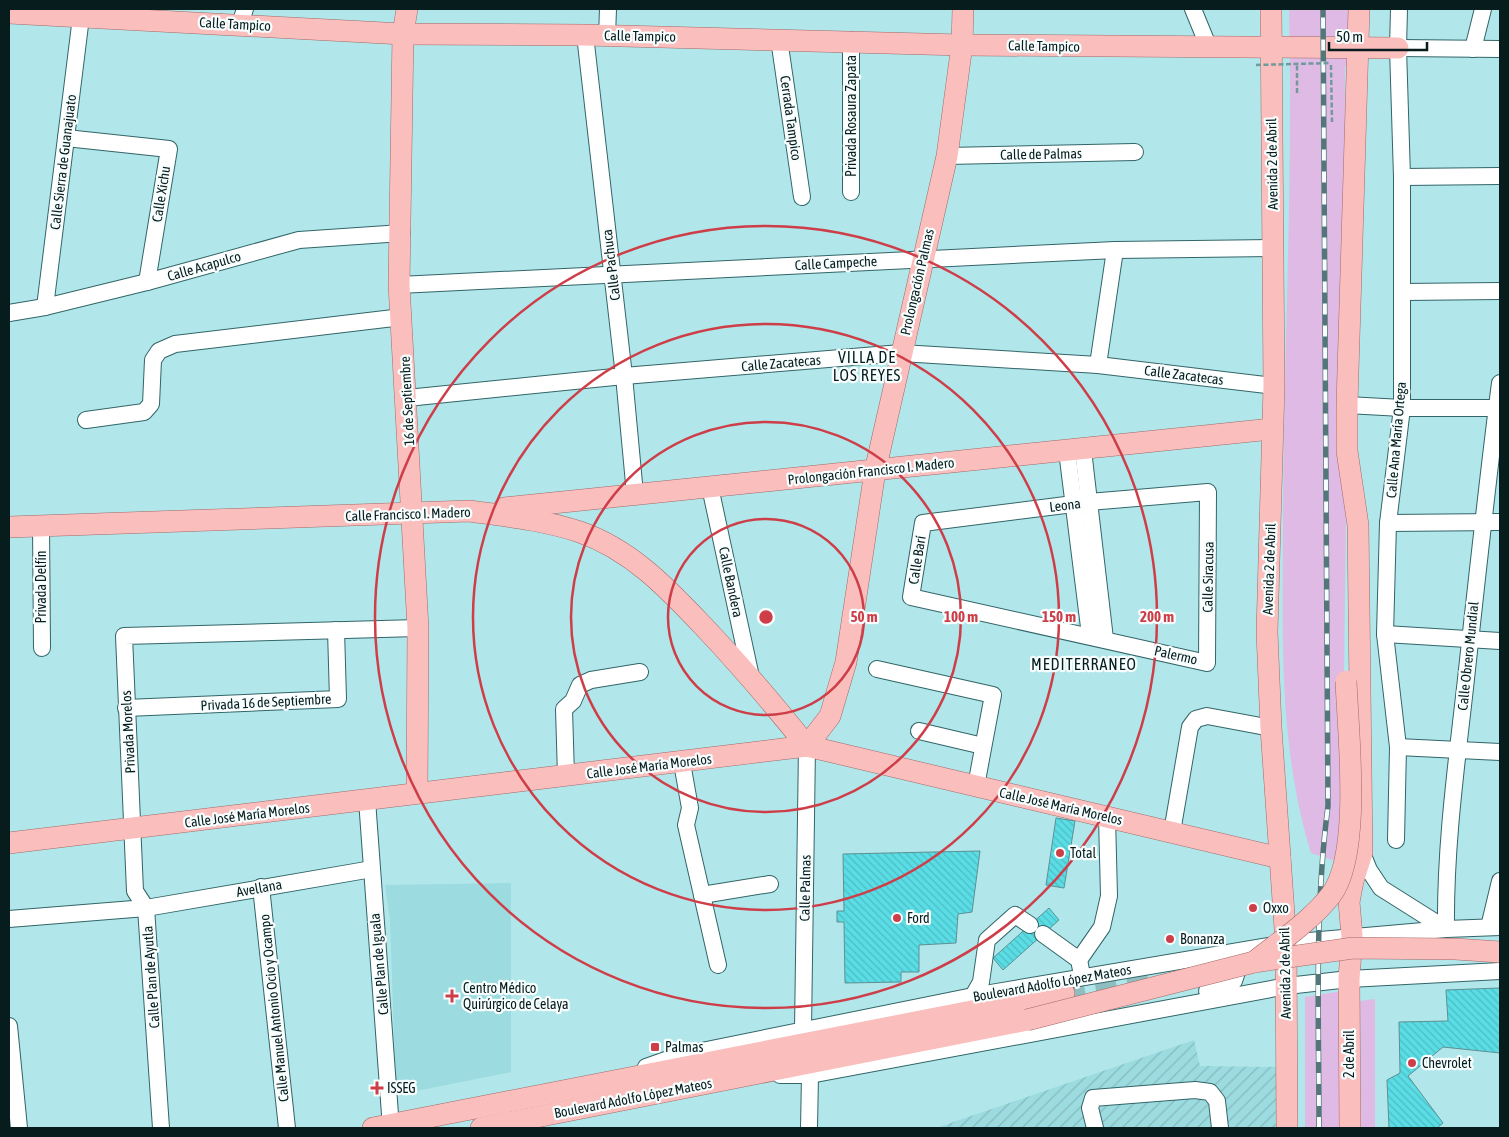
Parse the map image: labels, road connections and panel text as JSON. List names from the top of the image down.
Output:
{
  "streets": {
    "main road": [
      "Calle Tampico",
      "Avenida 2 de Abril",
      "Prolongación Palmas",
      "16 de Septiembre",
      "Prolongación Francisco I. Madero",
      "Calle Francisco I. Madero",
      "Calle José María Morelos",
      "Boulevard Adolfo López Mateos",
      "2 de Abril"
    ],
    "street": [
      "Privada Rosaura Zapata",
      "Cerrada Tampico",
      "Calle de Palmas",
      "Calle Sierra de Guanajuato",
      "Calle Xichu",
      "Calle Campeche",
      "Calle Pachuca",
      "Calle Acapulco",
      "Calle Zacatecas",
      "Calle Ana María Ortega",
      "Leona",
      "Calle Barí",
      "Calle Siracusa",
      "Calle Bandera",
      "Privada Delfín",
      "Palermo",
      "Calle Obrero Mundial",
      "Privada 16 de Septiembre",
      "Privada Morelos",
      "Avellana",
      "Calle Palmas",
      "Calle Plan de Iguala",
      "Calle Plan de Ayutla",
      "Calle Manuel Antonio Ocio y Ocampo"
    ]
  },
  "crossings": [
    ["Calle Tampico", "Privada Rosaura Zapata"],
    ["Calle Tampico", "Cerrada Tampico"],
    ["Calle Tampico", "Calle Sierra de Guanajuato"],
    ["Calle Tampico", "Avenida 2 de Abril"],
    ["Calle Tampico", "Calle Pachuca"],
    ["Calle Tampico", "Prolongación Palmas"],
    ["Calle Tampico", "16 de Septiembre"],
    ["Calle Tampico", "Calle Ana María Ortega"],
    ["Calle de Palmas", "Prolongación Palmas"],
    ["Calle Sierra de Guanajuato", "Calle Xichu"],
    ["Calle Sierra de Guanajuato", "Calle Acapulco"],
    ["Avenida 2 de Abril", "Calle Campeche"],
    ["Avenida 2 de Abril", "Calle Zacatecas"],
    ["Avenida 2 de Abril", "Prolongación Francisco I. Madero"],
    ["Avenida 2 de Abril", "Calle José María Morelos"],
    ["Avenida 2 de Abril", "Boulevard Adolfo López Mateos"],
    ["Calle Xichu", "Calle Acapulco"],
    ["Calle Campeche", "Calle Pachuca"],
    ["Calle Campeche", "Prolongación Palmas"],
    ["Calle Campeche", "16 de Septiembre"],
    ["Calle Pachuca", "Calle Zacatecas"],
    ["Calle Pachuca", "Prolongación Francisco I. Madero"],
    ["Calle Acapulco", "16 de Septiembre"],
    ["Prolongación Palmas", "Calle Zacatecas"],
    ["Prolongación Palmas", "Prolongación Francisco I. Madero"],
    ["Prolongación Palmas", "Calle Francisco I. Madero"],
    ["Prolongación Palmas", "Calle José María Morelos"],
    ["Prolongación Palmas", "Calle Palmas"],
    ["Calle Zacatecas", "16 de Septiembre"],
    ["16 de Septiembre", "Calle Francisco I. Madero"],
    ["16 de Septiembre", "Calle José María Morelos"],
    ["Prolongación Francisco I. Madero", "Calle Francisco I. Madero"],
    ["Prolongación Francisco I. Madero", "Calle Bandera"],
    ["Leona", "Calle Barí"],
    ["Leona", "Calle Siracusa"],
    ["Calle Francisco I. Madero", "Calle Bandera"],
    ["Calle Francisco I. Madero", "Privada Delfín"],
    ["Calle Francisco I. Madero", "Calle José María Morelos"],
    ["Calle Francisco I. Madero", "Calle Palmas"],
    ["Calle Barí", "Palermo"],
    ["Calle Siracusa", "Palermo"],
    ["Calle Obrero Mundial", "Boulevard Adolfo López Mateos"],
    ["Privada 16 de Septiembre", "Privada Morelos"],
    ["Privada Morelos", "Calle José María Morelos"],
    ["Privada Morelos", "Calle Plan de Ayutla"],
    ["Calle José María Morelos", "Calle Palmas"],
    ["Calle José María Morelos", "Calle Plan de Iguala"],
    ["Calle José María Morelos", "Calle Plan de Ayutla"],
    ["Avellana", "Calle Plan de Iguala"],
    ["Avellana", "Calle Plan de Ayutla"],
    ["Avellana", "Calle Manuel Antonio Ocio y Ocampo"],
    ["Calle Palmas", "Boulevard Adolfo López Mateos"],
    ["Calle Plan de Iguala", "Boulevard Adolfo López Mateos"],
    ["Boulevard Adolfo López Mateos", "2 de Abril"]
  ],
  "districts": ["VILLA DE LOS REYES", "MEDITERRANEO"],
  "places": {
    "other": [
      "Total",
      "Oxxo",
      "Ford",
      "Bonanza",
      "Chevrolet"
    ],
    "health": ["Centro Médico Quirúrgico de Celaya", "ISSEG"],
    "transit": ["Palmas"]
  },
  "scale_bar": "50 m",
  "rings": [
    "50 m",
    "100 m",
    "150 m",
    "200 m"
  ]
}
